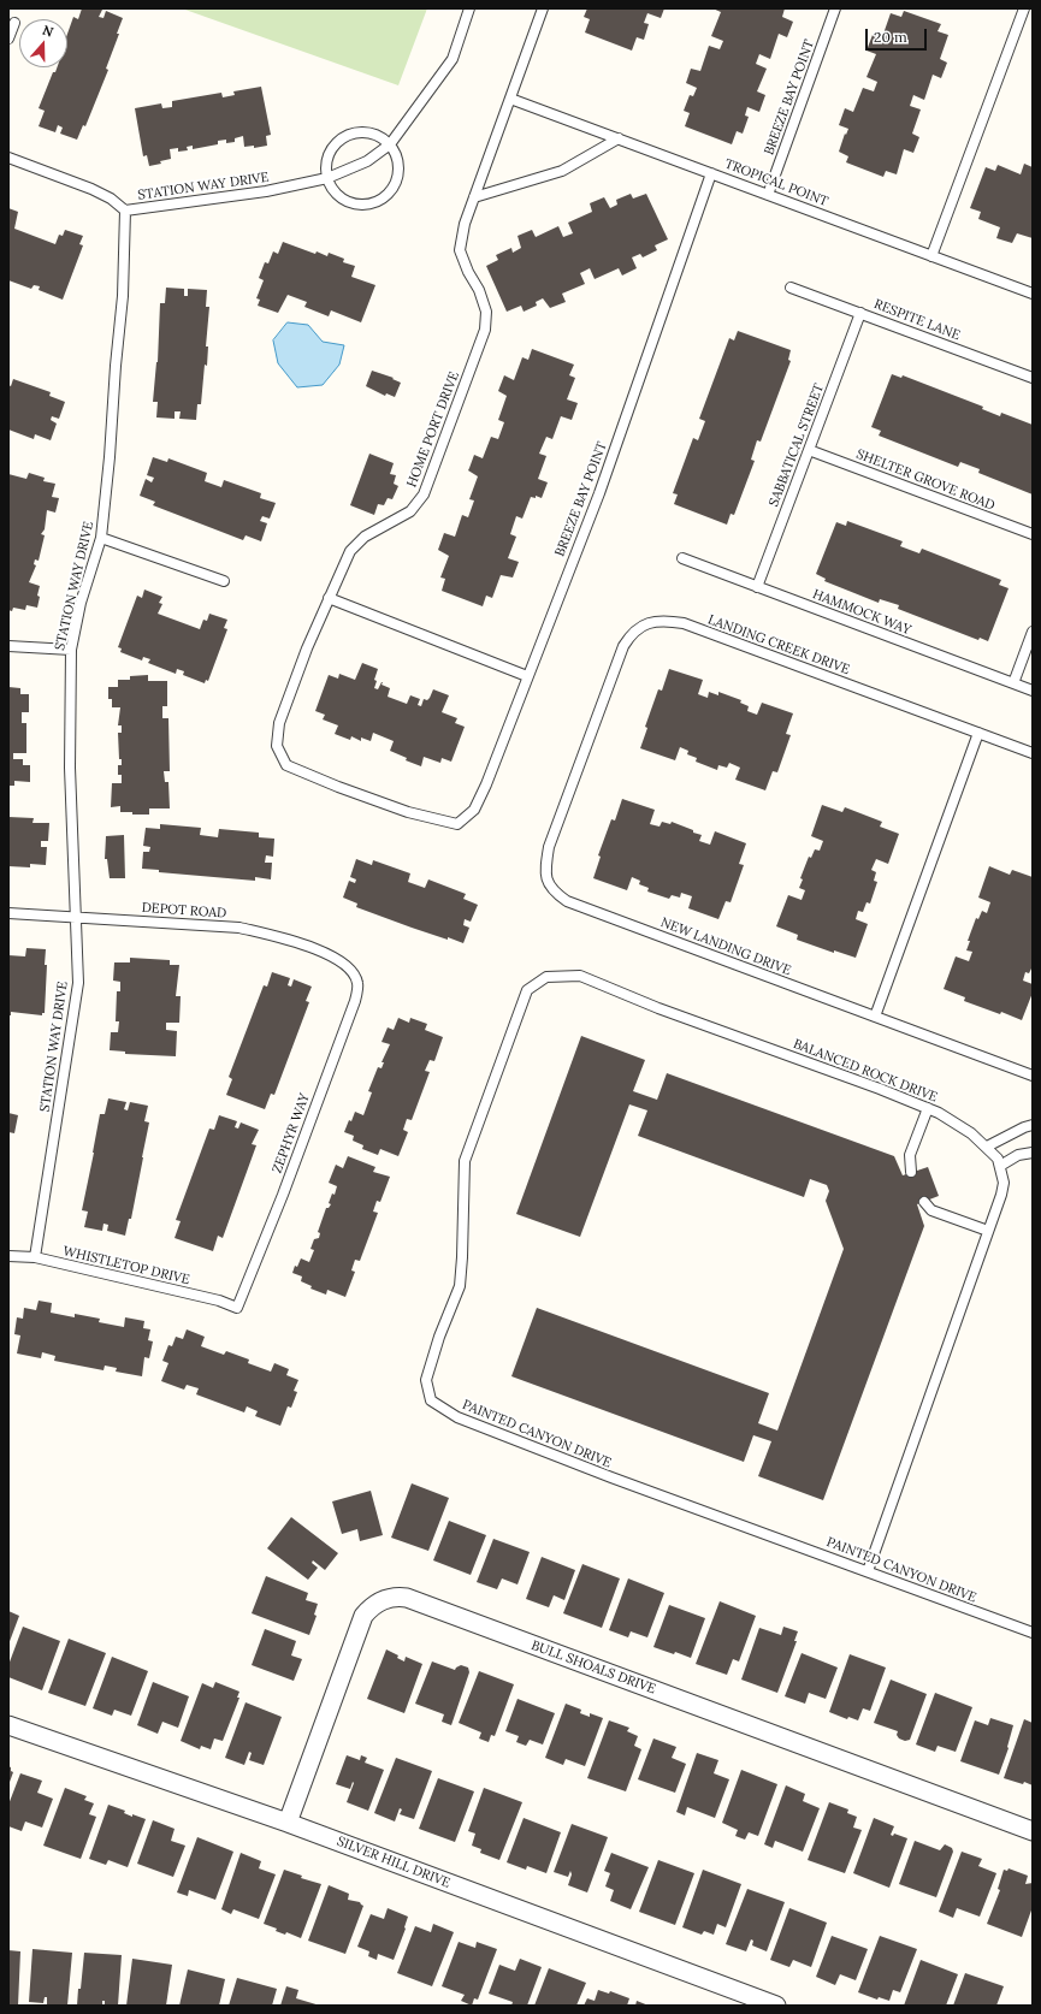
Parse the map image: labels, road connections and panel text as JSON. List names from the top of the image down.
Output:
{
  "streets": {
    "street": ["BULL SHOALS DRIVE", "SILVER HILL DRIVE"],
    "lane": [
      "BREEZE BAY POINT",
      "TROPICAL POINT",
      "STATION WAY DRIVE",
      "RESPITE LANE",
      "HOME PORT DRIVE",
      "SABBATICAL STREET",
      "SHELTER GROVE ROAD",
      "HAMMOCK WAY",
      "LANDING CREEK DRIVE",
      "DEPOT ROAD",
      "NEW LANDING DRIVE",
      "BALANCED ROCK DRIVE",
      "ZEPHYR WAY",
      "WHISTLETOP DRIVE",
      "PAINTED CANYON DRIVE"
    ]
  },
  "crossings": [
    ["BREEZE BAY POINT", "TROPICAL POINT"],
    ["BREEZE BAY POINT", "HOME PORT DRIVE"],
    ["TROPICAL POINT", "HOME PORT DRIVE"],
    ["STATION WAY DRIVE", "DEPOT ROAD"],
    ["STATION WAY DRIVE", "WHISTLETOP DRIVE"],
    ["RESPITE LANE", "SABBATICAL STREET"],
    ["SABBATICAL STREET", "SHELTER GROVE ROAD"],
    ["SABBATICAL STREET", "HAMMOCK WAY"],
    ["LANDING CREEK DRIVE", "NEW LANDING DRIVE"],
    ["DEPOT ROAD", "ZEPHYR WAY"],
    ["BALANCED ROCK DRIVE", "PAINTED CANYON DRIVE"],
    ["ZEPHYR WAY", "WHISTLETOP DRIVE"],
    ["BULL SHOALS DRIVE", "SILVER HILL DRIVE"]
  ],
  "scale_bar": "20 m",
  "north": "top"
}
